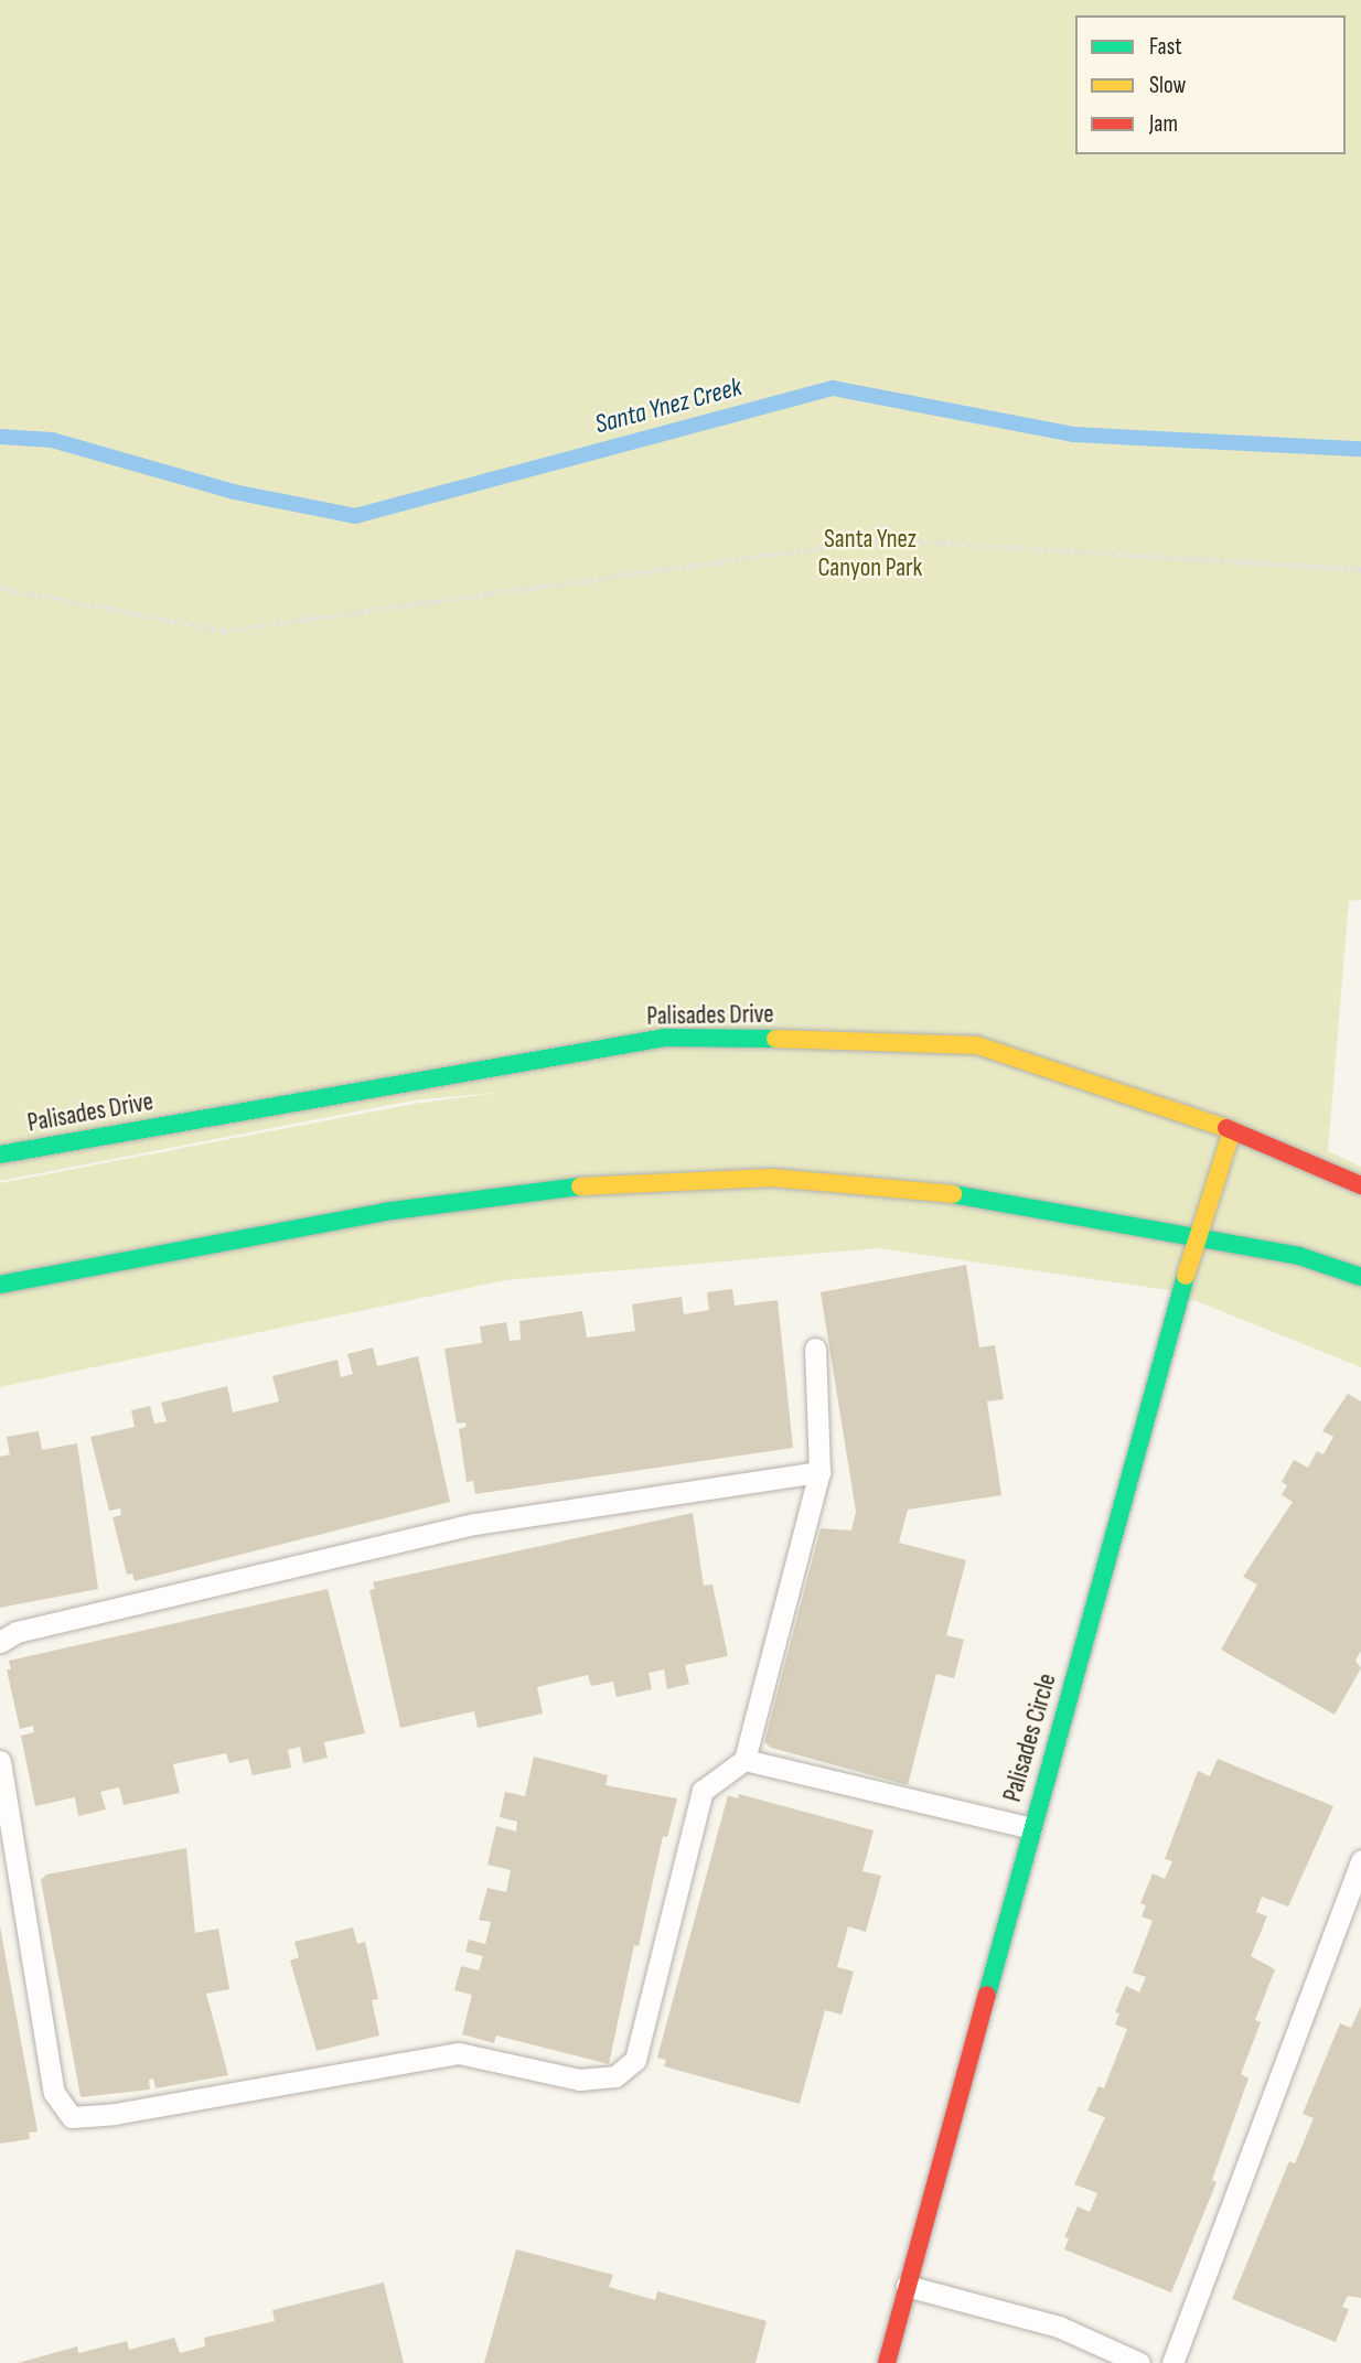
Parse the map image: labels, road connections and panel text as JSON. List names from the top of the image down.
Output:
{
  "streets": {
    "street": ["Palisades Drive", "Palisades Circle"]
  },
  "crossings": [
    ["Palisades Drive", "Palisades Circle"]
  ],
  "water": ["Santa Ynez Creek"],
  "parks": ["Santa Ynez Canyon Park"],
  "legend": ["Fast", "Slow", "Jam"]
}
